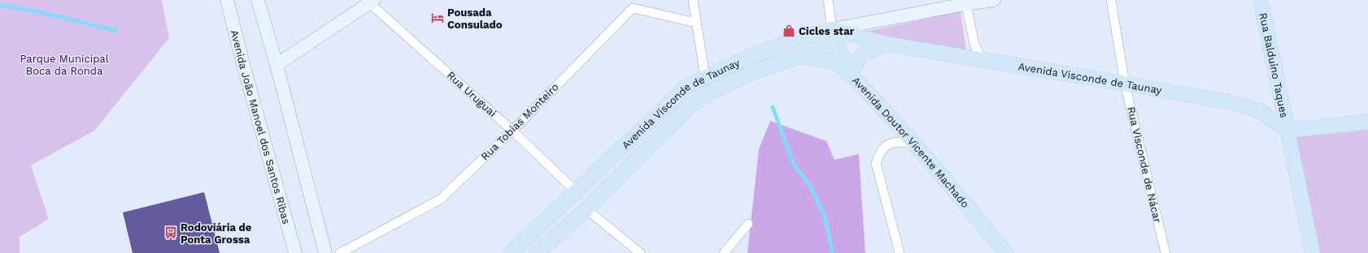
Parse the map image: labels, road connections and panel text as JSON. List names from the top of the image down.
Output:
{
  "streets": {
    "main road": [
      "Rua Balduíno Taques",
      "Avenida Visconde de Taunay",
      "Avenida João Manoel dos Santos Ribas",
      "Avenida Doutor Vicente Machado"
    ],
    "street": ["Rua Uruguai", "Rua Tobias Monteiro", "Rua Visconde de Nácar"]
  },
  "crossings": [
    ["Rua Balduíno Taques", "Avenida Visconde de Taunay"],
    ["Avenida Visconde de Taunay", "Rua Uruguai"],
    ["Avenida Visconde de Taunay", "Avenida Doutor Vicente Machado"],
    ["Avenida Visconde de Taunay", "Rua Visconde de Nácar"],
    ["Rua Uruguai", "Rua Tobias Monteiro"]
  ],
  "parks": ["Parque Municipal Boca da Ronda"],
  "places": {
    "hotel": ["Pousada Consulado"],
    "shop": ["Cicles star"],
    "bus stop": ["Rodoviária de Ponta Grossa"]
  }
}
